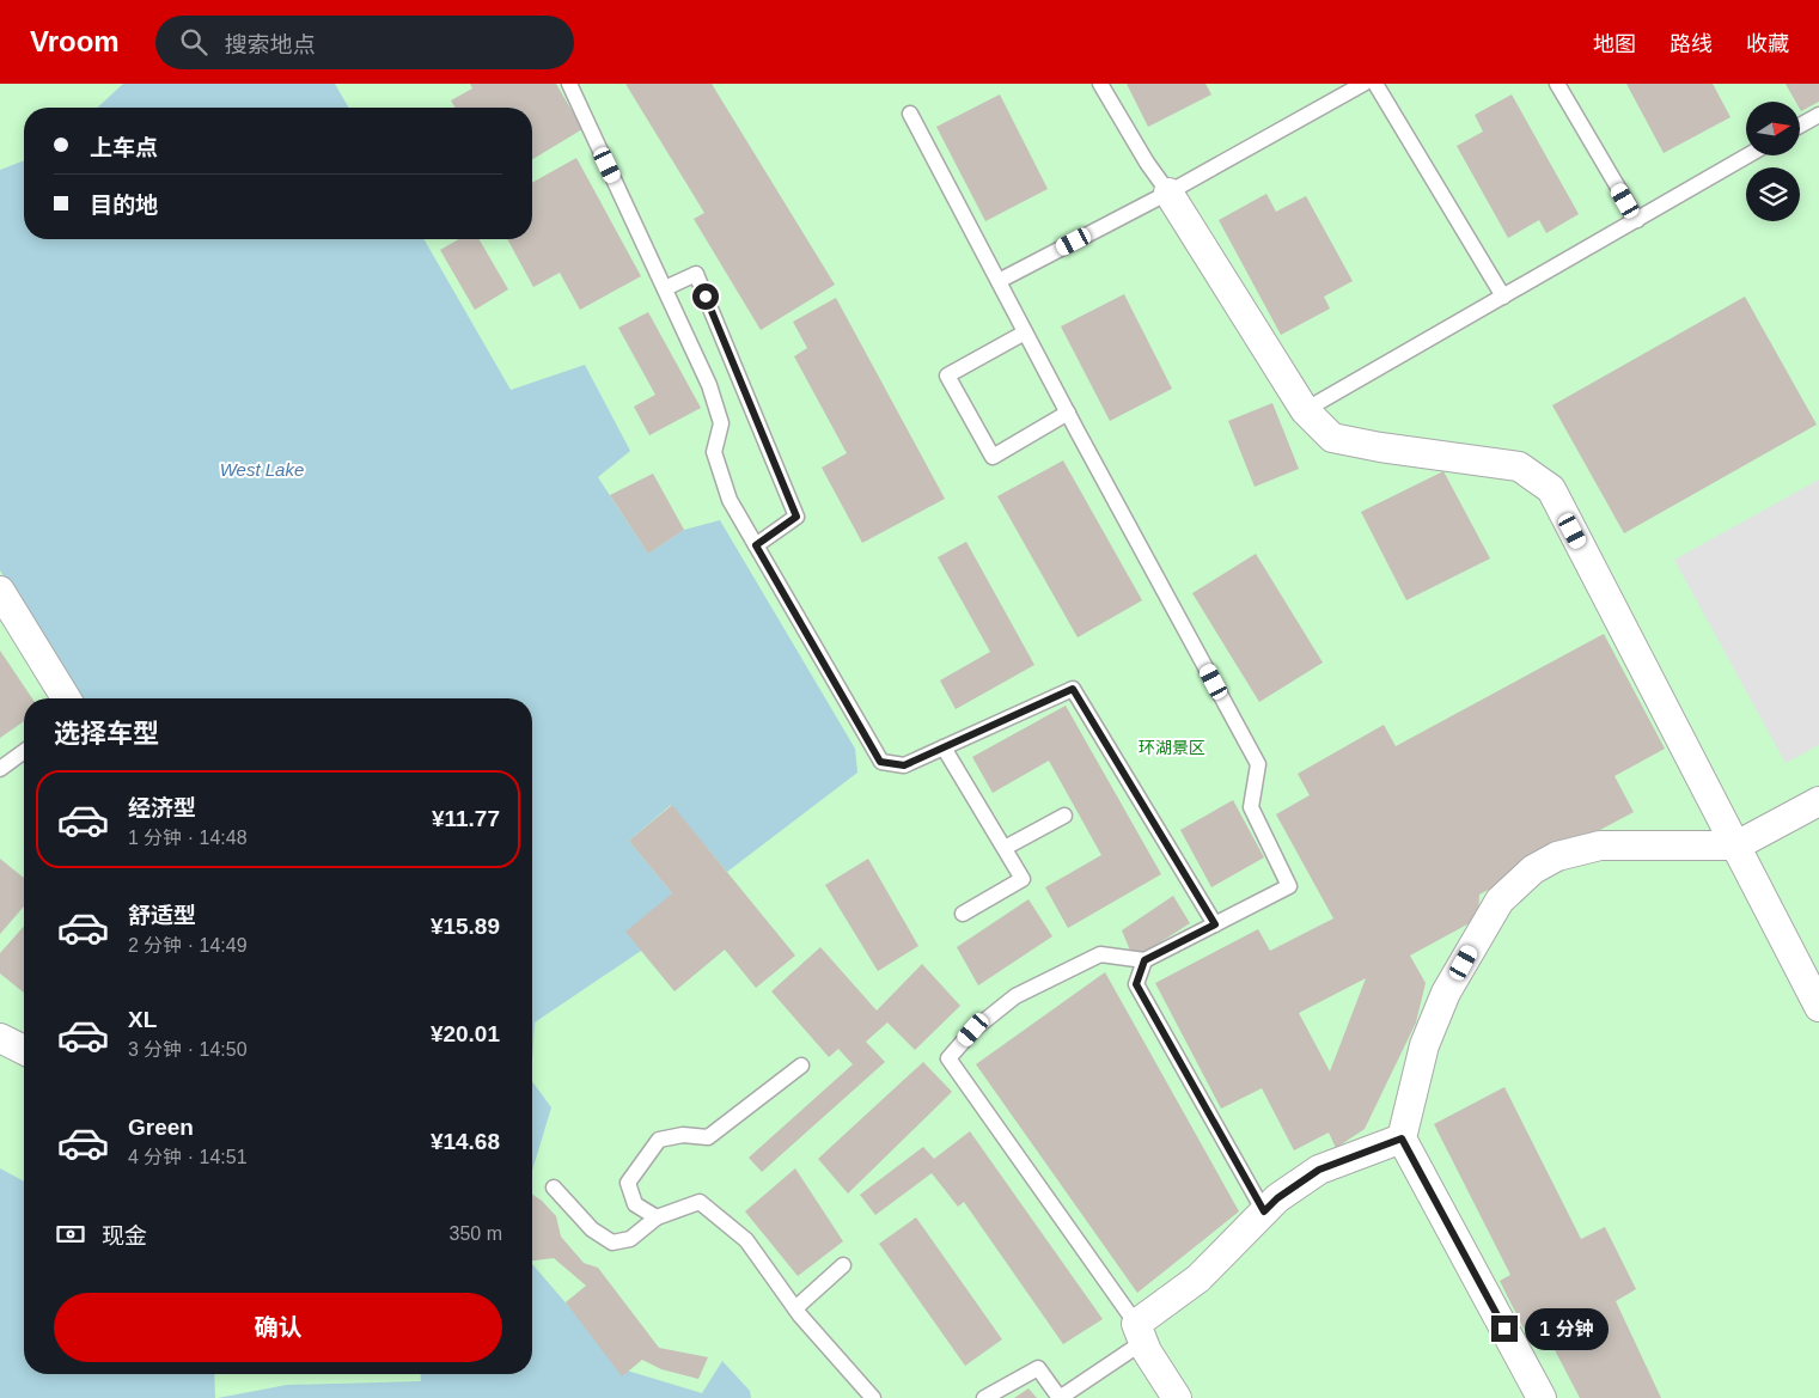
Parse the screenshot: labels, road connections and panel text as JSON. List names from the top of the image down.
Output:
{
  "water": ["West Lake"],
  "parks": ["环湖景区"],
  "north": "right",
  "page": {
    "header": "Vroom",
    "search": "搜索地点",
    "nav": ["地图", "路线", "收藏"],
    "banner": ["上车点", "目的地"],
    "heading": "选择车型",
    "list": [
      {
        "name": "经济型",
        "note": "1 分钟 · 14:48",
        "value": "¥11.77"
      },
      {
        "name": "舒适型",
        "note": "2 分钟 · 14:49",
        "value": "¥15.89"
      },
      {
        "name": "XL",
        "note": "3 分钟 · 14:50",
        "value": "¥20.01"
      },
      {
        "name": "Green",
        "note": "4 分钟 · 14:51",
        "value": "¥14.68"
      }
    ],
    "pay": ["现金", "350 m"],
    "buttons": "确认",
    "bubble": "1 分钟"
  }
}
